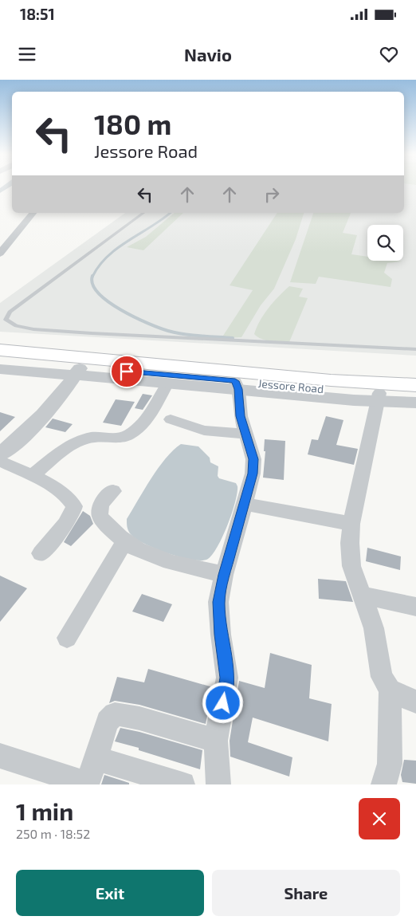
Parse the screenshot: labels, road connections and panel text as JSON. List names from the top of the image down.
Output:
{
  "streets": {
    "highway": ["Jessore Road"]
  },
  "page": {
    "status": "18:51",
    "header": "Navio",
    "turn": ["180 m", "Jessore Road"],
    "heading": ["1 min", "250 m · 18:52"],
    "buttons": ["Exit", "Share"]
  }
}
